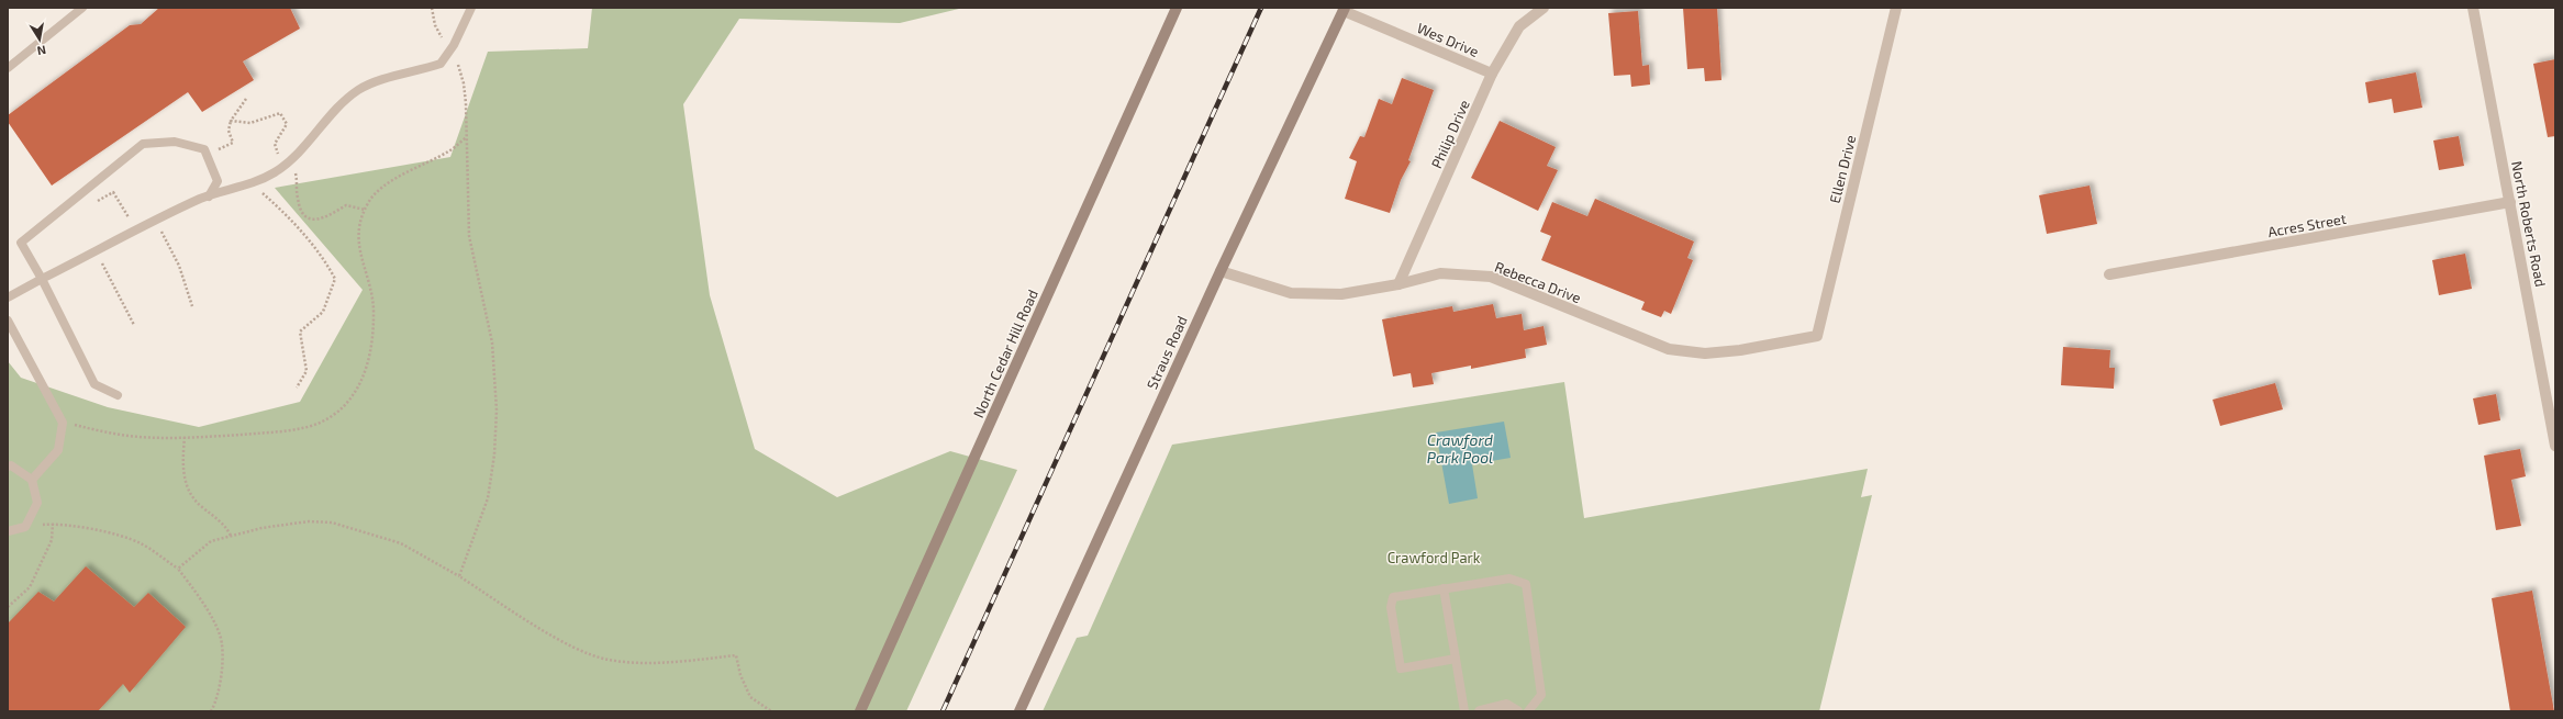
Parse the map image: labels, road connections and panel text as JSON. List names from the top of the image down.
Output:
{
  "streets": {
    "street": [
      "Wes Drive",
      "Philip Drive",
      "Ellen Drive",
      "North Roberts Road",
      "Acres Street",
      "Rebecca Drive",
      "Straus Road",
      "North Cedar Hill Road"
    ]
  },
  "crossings": [
    ["Wes Drive", "Philip Drive"],
    ["Wes Drive", "Straus Road"],
    ["Philip Drive", "Rebecca Drive"],
    ["Ellen Drive", "Rebecca Drive"],
    ["North Roberts Road", "Acres Street"],
    ["Rebecca Drive", "Straus Road"]
  ],
  "water": ["Crawford Park Pool"],
  "parks": ["Crawford Park"],
  "north": "bottom"
}
